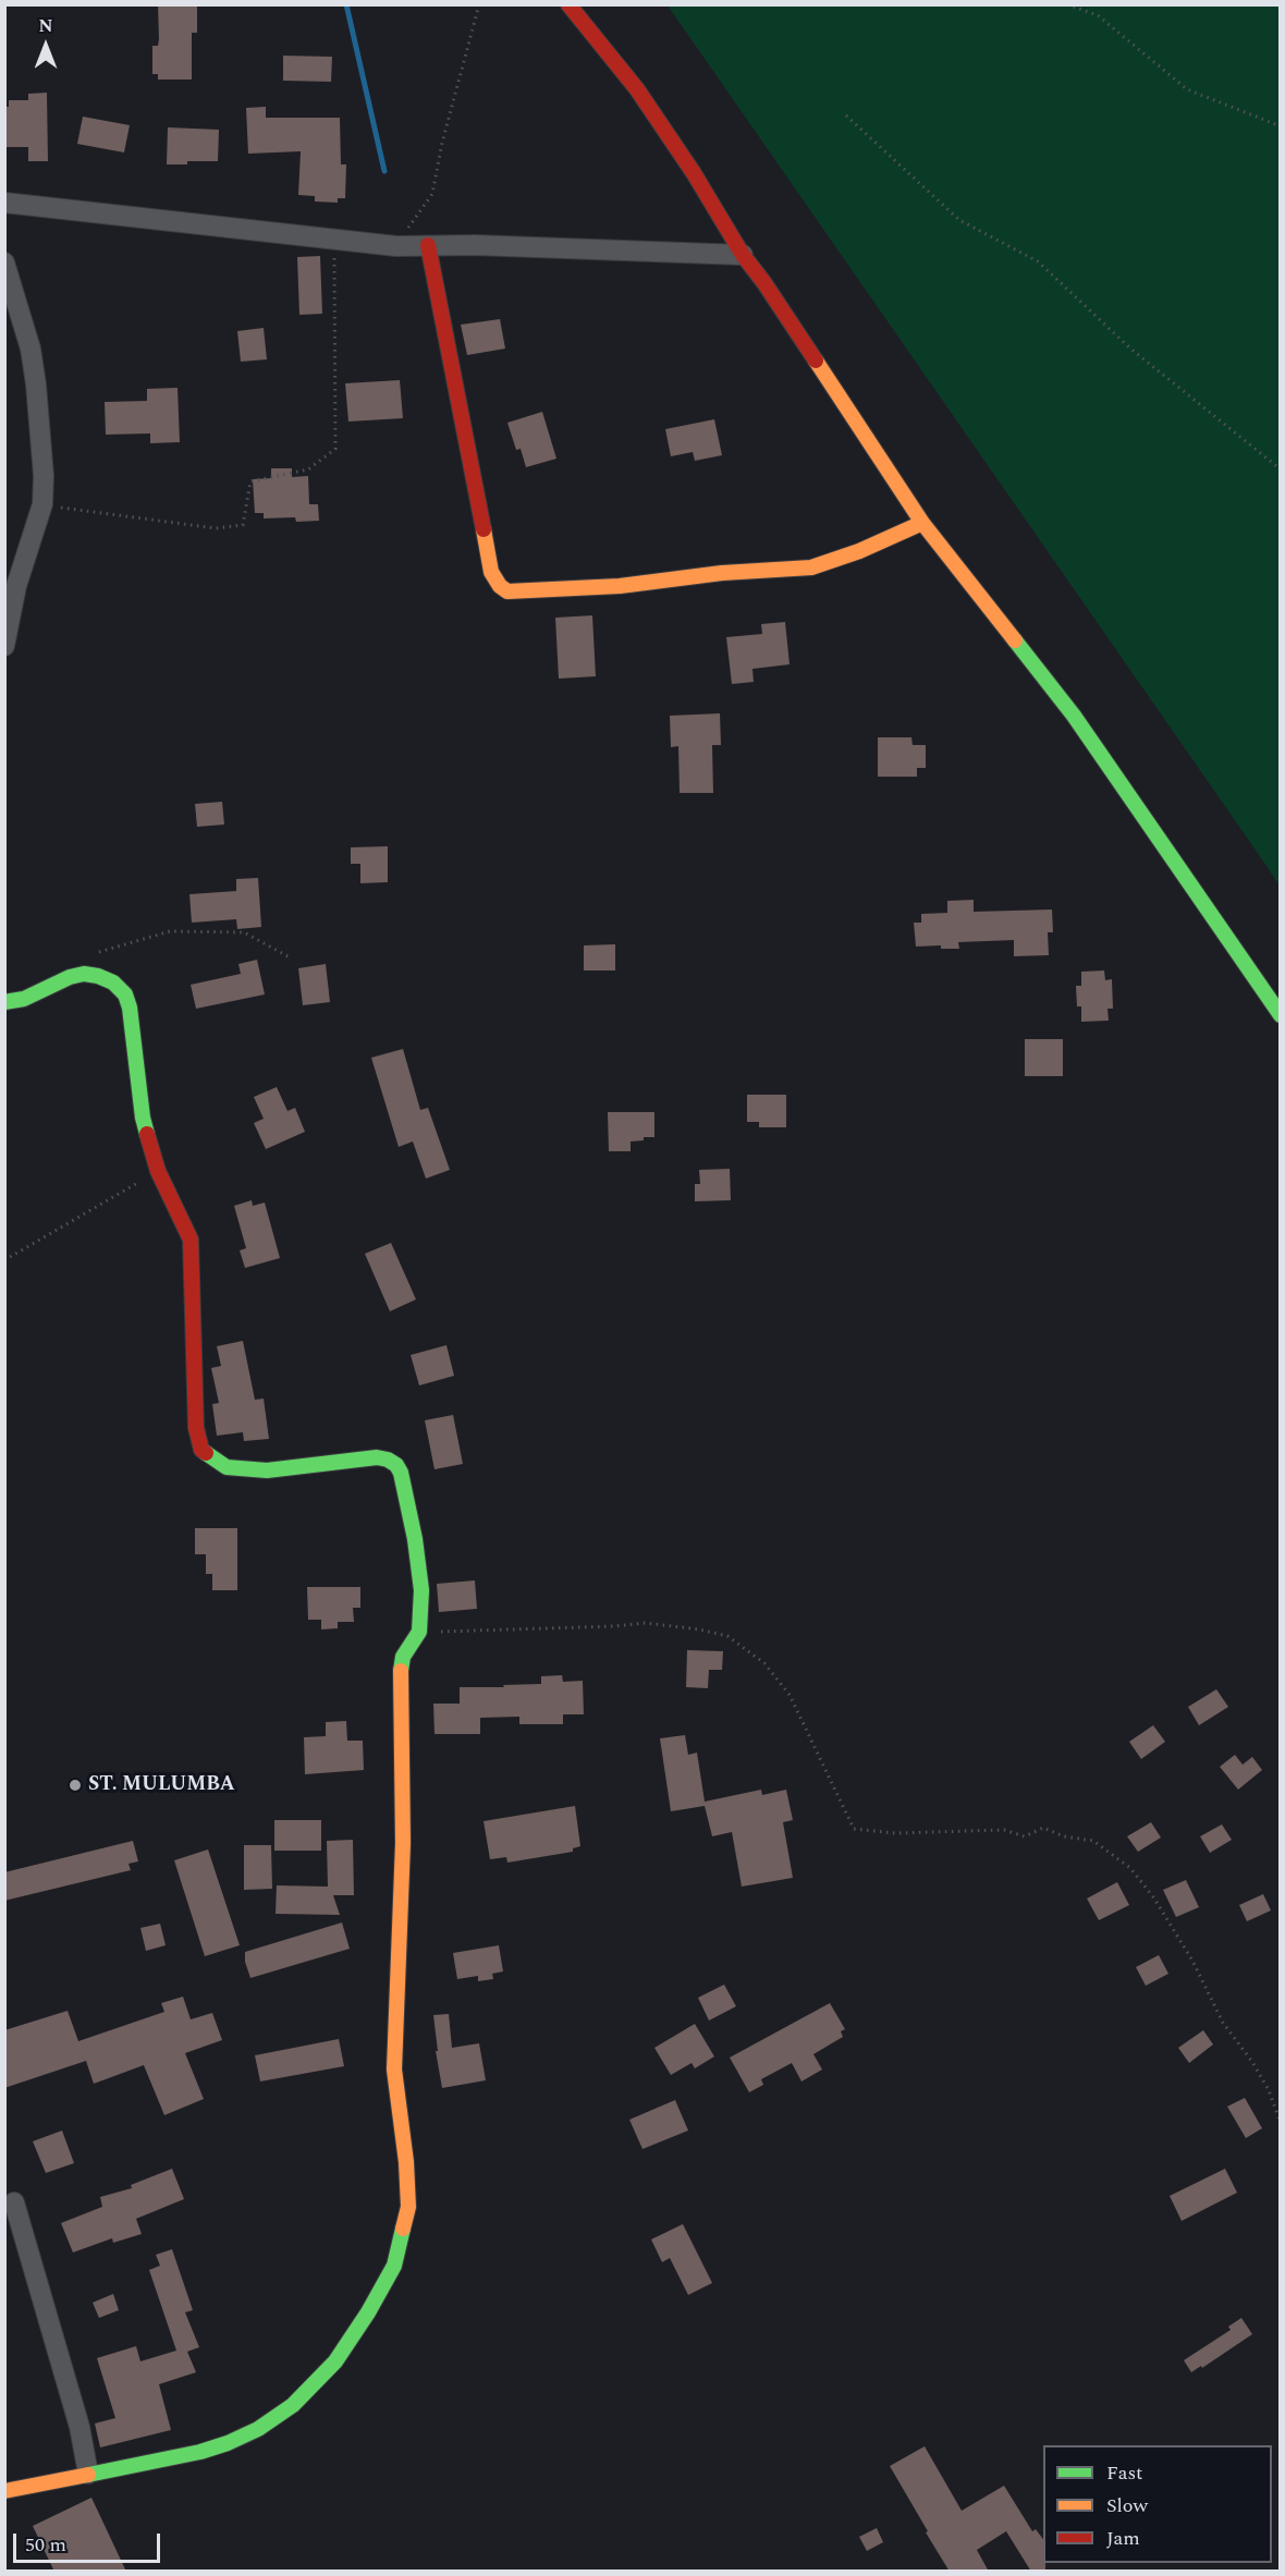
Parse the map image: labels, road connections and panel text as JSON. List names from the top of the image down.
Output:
{
  "places": ["ST. MULUMBA"],
  "legend": ["Fast", "Slow", "Jam"],
  "scale_bar": "50 m",
  "north": "top"
}
